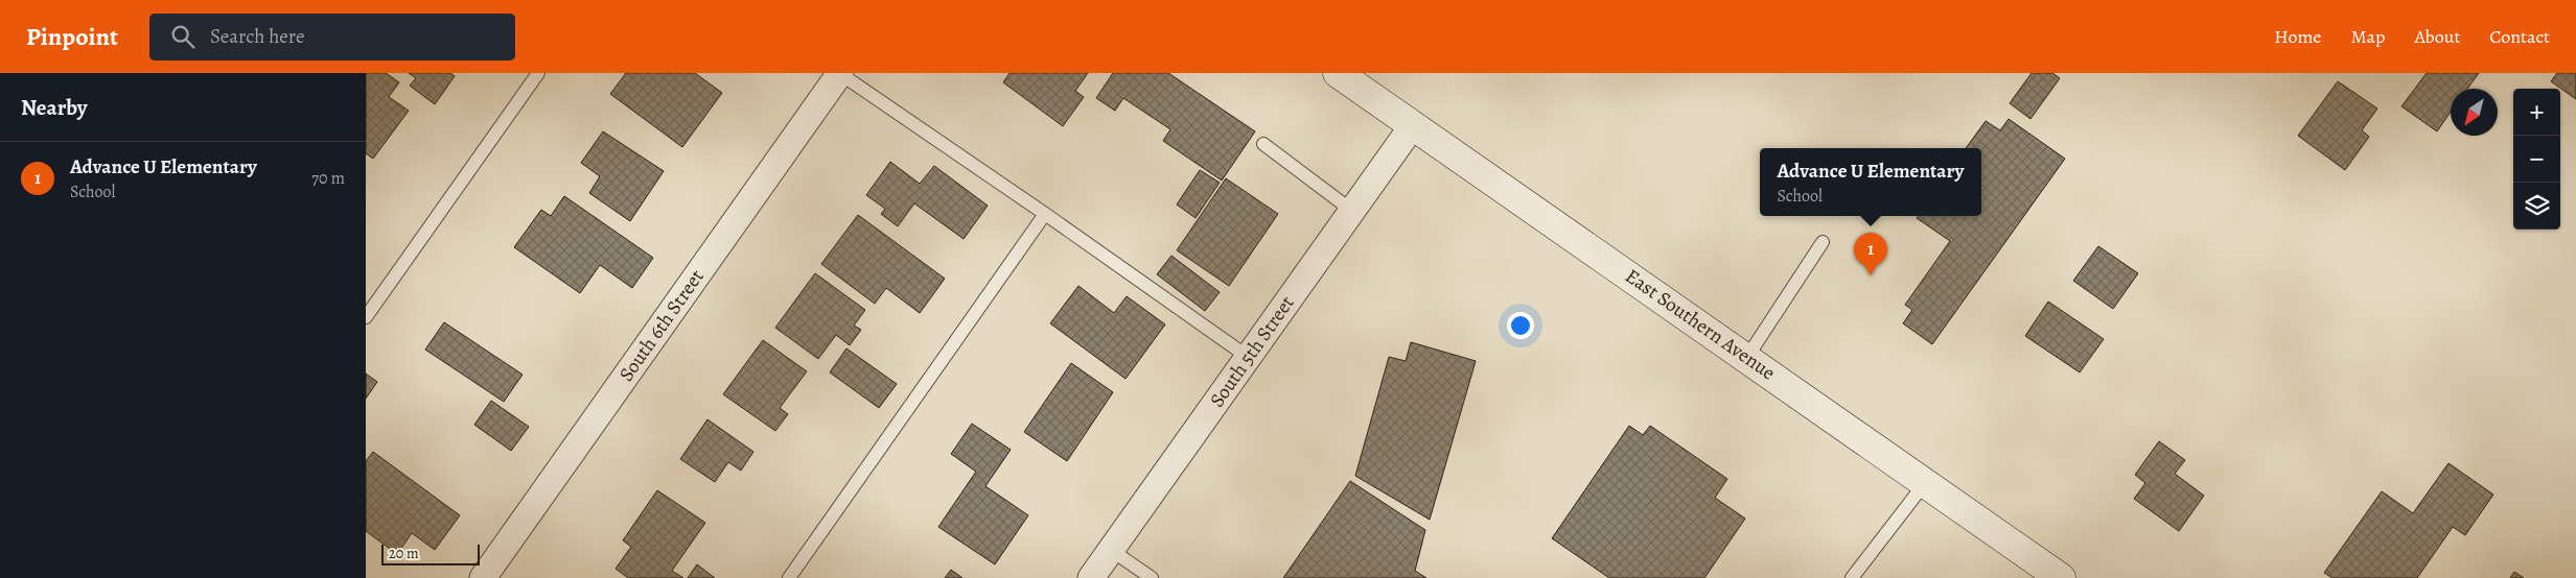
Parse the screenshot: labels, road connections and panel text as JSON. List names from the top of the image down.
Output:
{
  "streets": {
    "main road": ["East Southern Avenue"],
    "street": ["South 6th Street", "South 5th Street"]
  },
  "crossings": [
    ["East Southern Avenue", "South 5th Street"]
  ],
  "scale_bar": "20 m",
  "north": "bottom left",
  "page": {
    "header": "Pinpoint",
    "search": "Search here",
    "nav": [
      "Home",
      "Map",
      "About",
      "Contact"
    ],
    "heading": "Nearby",
    "map_buttons": ["+", "−"],
    "list": [
      {
        "mark": "1",
        "name": "Advance U Elementary",
        "note": "School",
        "value": "70 m"
      }
    ],
    "popup": ["Advance U Elementary", "School"],
    "pins": "1",
    "scale": "20 m"
  }
}
